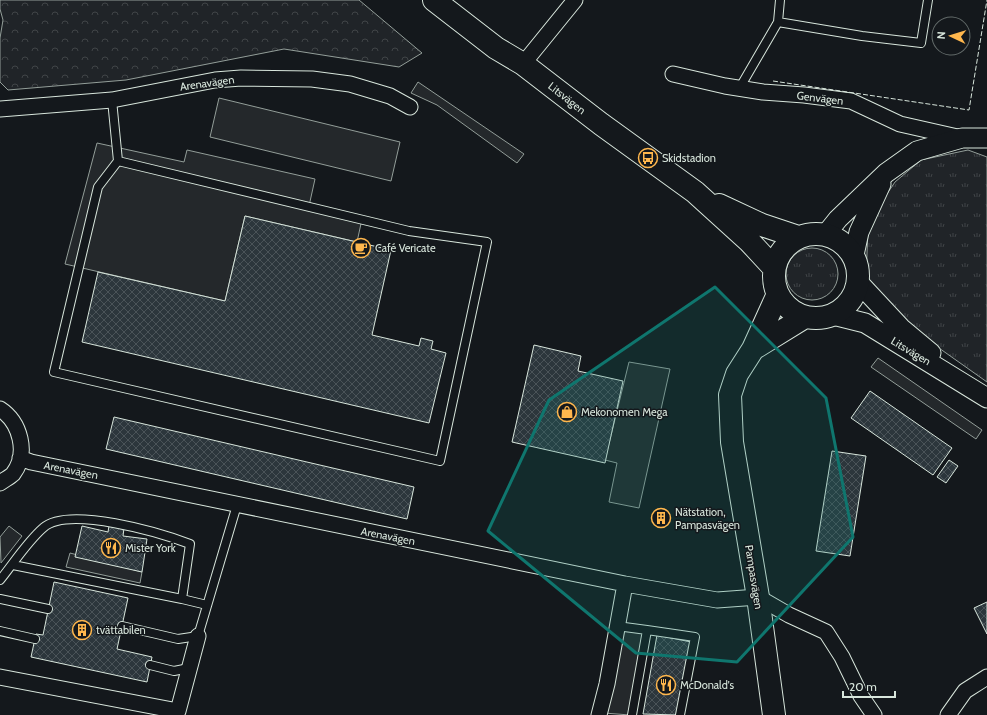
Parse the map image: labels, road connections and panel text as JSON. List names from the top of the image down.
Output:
{
  "streets": {
    "main road": ["Litsvägen", "Pampasvägen"],
    "street": ["Arenavägen", "Genvägen"]
  },
  "crossings": [
    ["Arenavägen", "Pampasvägen"],
    ["Litsvägen", "Genvägen"],
    ["Litsvägen", "Pampasvägen"],
    ["Genvägen", "Pampasvägen"]
  ],
  "places": {
    "bus stop": ["Skidstadion"],
    "cafe": ["Café Vericate"],
    "shop": ["Mekonomen Mega"],
    "building": ["Nätstation, Pampasvägen", "tvättabilen"],
    "restaurant": ["Mister York", "McDonald's"]
  },
  "scale_bar": "20 m",
  "north": "left"
}
